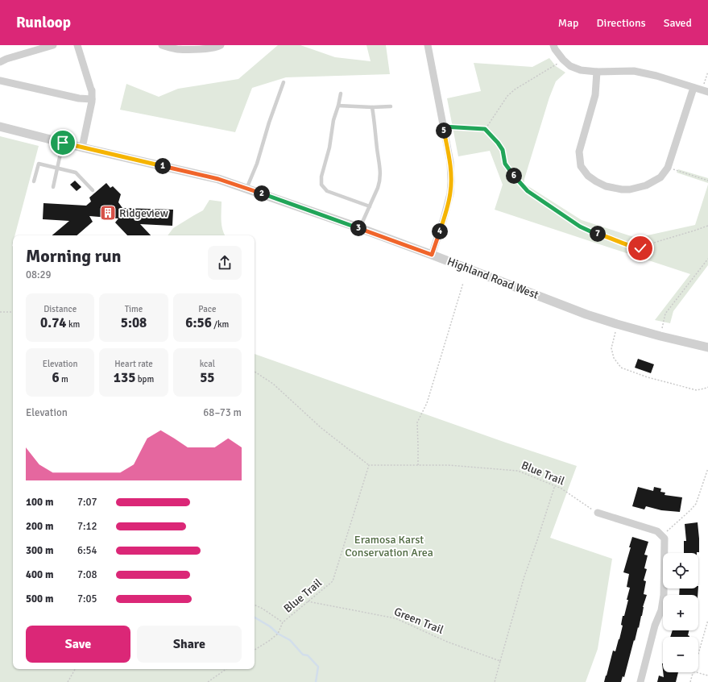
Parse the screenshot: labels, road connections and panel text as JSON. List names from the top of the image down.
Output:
{
  "streets": {
    "street": ["Highland Road West"],
    "path": ["Blue Trail", "Green Trail"]
  },
  "crossings": [
    ["Blue Trail", "Green Trail"]
  ],
  "parks": ["Eramosa Karst Conservation Area"],
  "places": {
    "building": ["Ridgeview"]
  },
  "page": {
    "header": "Runloop",
    "nav": ["Map", "Directions", "Saved"],
    "pins": [
      "5",
      "1",
      "6",
      "2",
      "3",
      "4",
      "7"
    ],
    "heading": ["Morning run", "08:29"],
    "stats": [
      ["Distance", "0.74 km"],
      ["Time", "5:08"],
      ["Pace", "6:56 /km"],
      ["Elevation", "6 m"],
      ["Heart rate", "135 bpm"],
      ["kcal", "55"]
    ],
    "chart": ["Elevation", "68–73 m"],
    "list": [
      {
        "name": "100 m",
        "note": "7:07"
      },
      {
        "name": "200 m",
        "note": "7:12"
      },
      {
        "name": "300 m",
        "note": "6:54"
      },
      {
        "name": "400 m",
        "note": "7:08"
      },
      {
        "name": "500 m",
        "note": "7:05"
      }
    ],
    "map_buttons": ["+", "−"],
    "buttons": ["Save", "Share"]
  }
}
